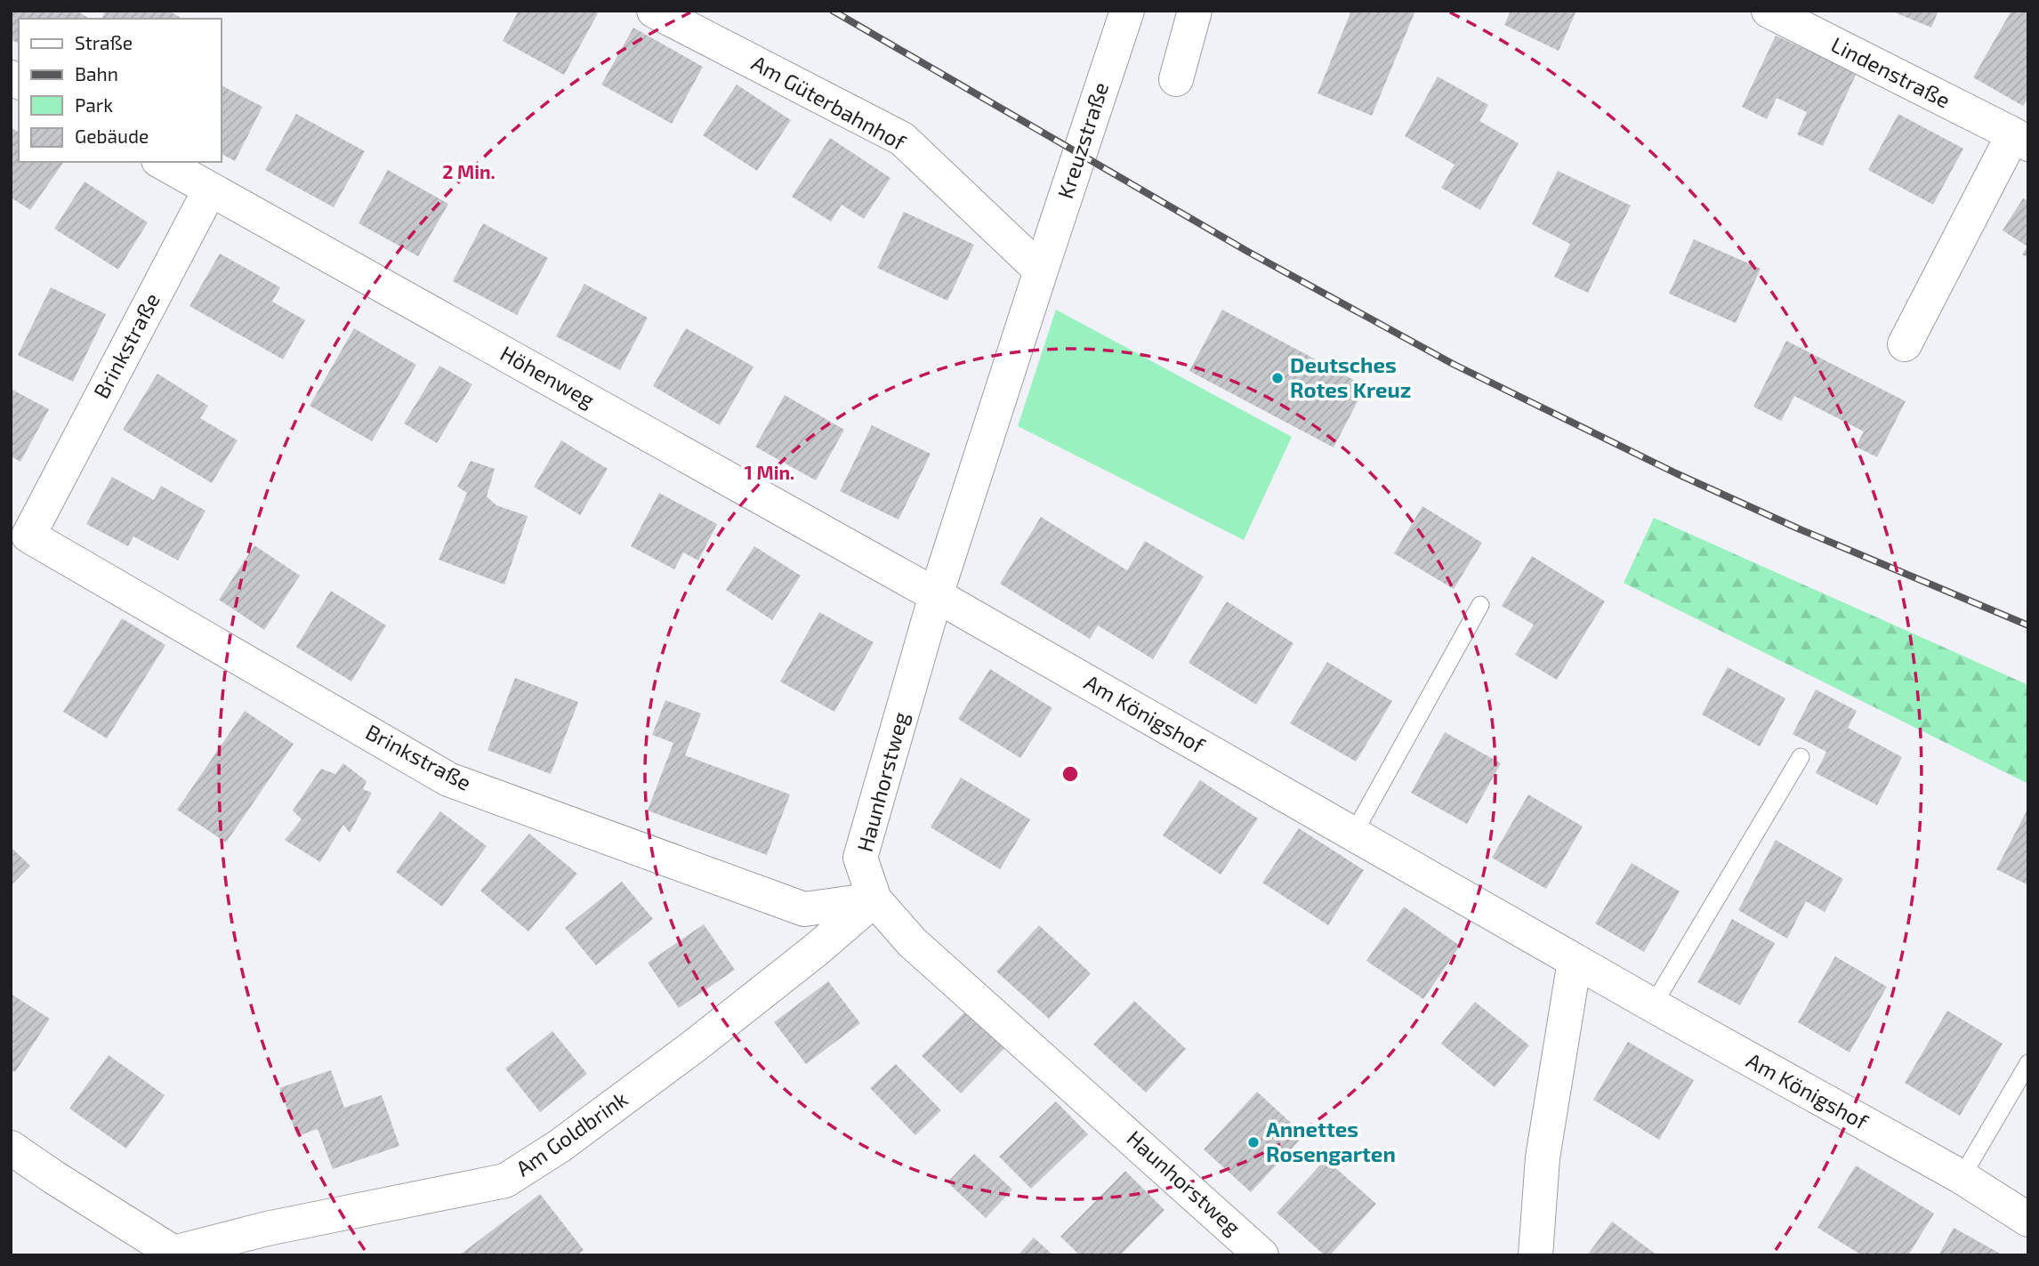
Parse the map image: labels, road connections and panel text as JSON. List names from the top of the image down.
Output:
{
  "streets": {
    "street": [
      "Lindenstraße",
      "Am Güterbahnhof",
      "Kreuzstraße",
      "Brinkstraße",
      "Höhenweg",
      "Am Königshof",
      "Haunhorstweg",
      "Am Goldbrink"
    ]
  },
  "crossings": [
    ["Am Güterbahnhof", "Kreuzstraße"],
    ["Am Güterbahnhof", "Haunhorstweg"],
    ["Kreuzstraße", "Haunhorstweg"],
    ["Brinkstraße", "Höhenweg"],
    ["Brinkstraße", "Haunhorstweg"],
    ["Brinkstraße", "Am Goldbrink"],
    ["Höhenweg", "Am Königshof"],
    ["Höhenweg", "Haunhorstweg"],
    ["Am Königshof", "Haunhorstweg"],
    ["Haunhorstweg", "Am Goldbrink"]
  ],
  "places": ["Deutsches Rotes Kreuz", "Annettes Rosengarten"],
  "legend": [
    "Straße",
    "Bahn",
    "Park",
    "Gebäude"
  ],
  "rings": ["2 Min.", "1 Min."]
}
